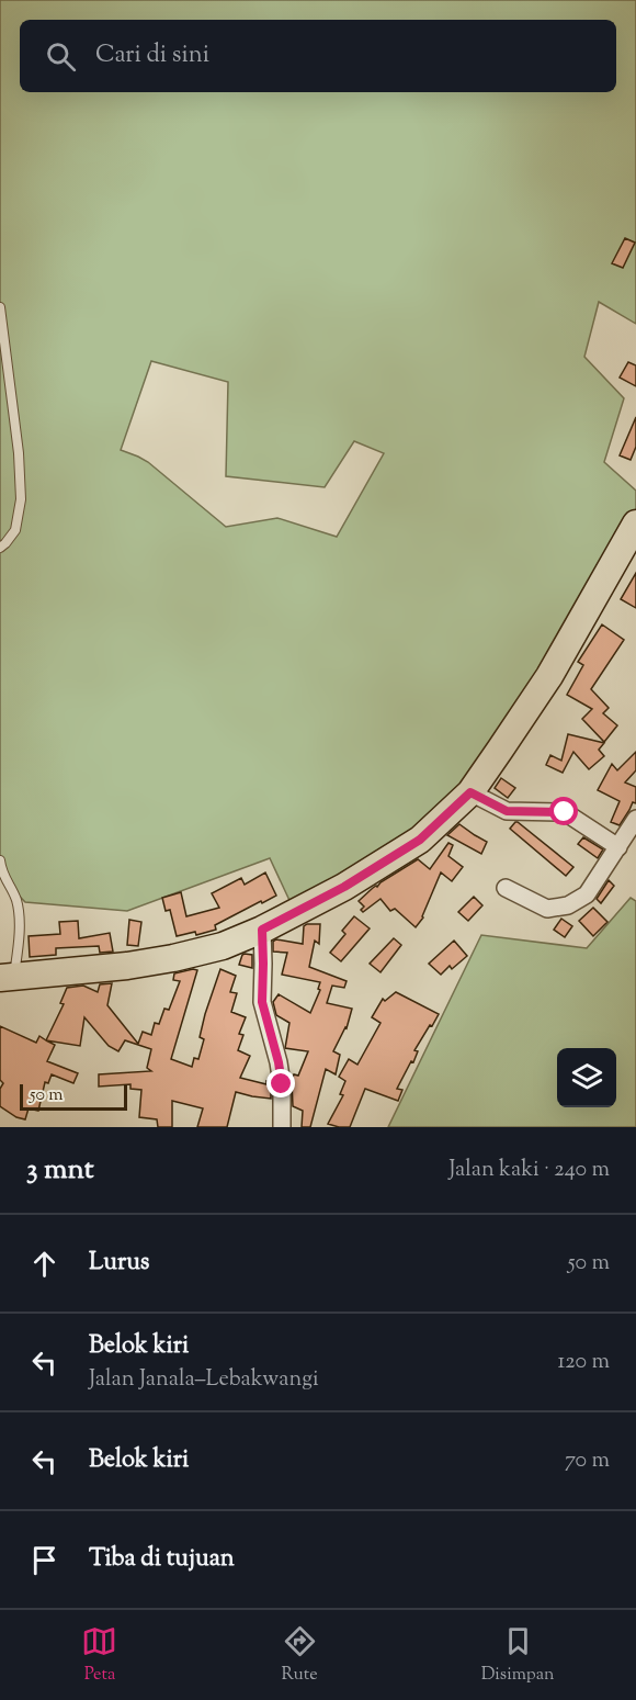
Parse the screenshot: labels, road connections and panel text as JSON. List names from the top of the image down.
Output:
{
  "scale_bar": "50 m",
  "page": {
    "search": "Cari di sini",
    "scale": "50 m",
    "heading": ["3 mnt", "Jalan kaki · 240 m"],
    "list": [
      ["Lurus", "50 m"],
      ["Belok kiri", "Jalan Janala–Lebakwangi", "120 m"],
      ["Belok kiri", "70 m"],
      "Tiba di tujuan"
    ],
    "nav": ["Peta", "Rute", "Disimpan"]
  }
}
